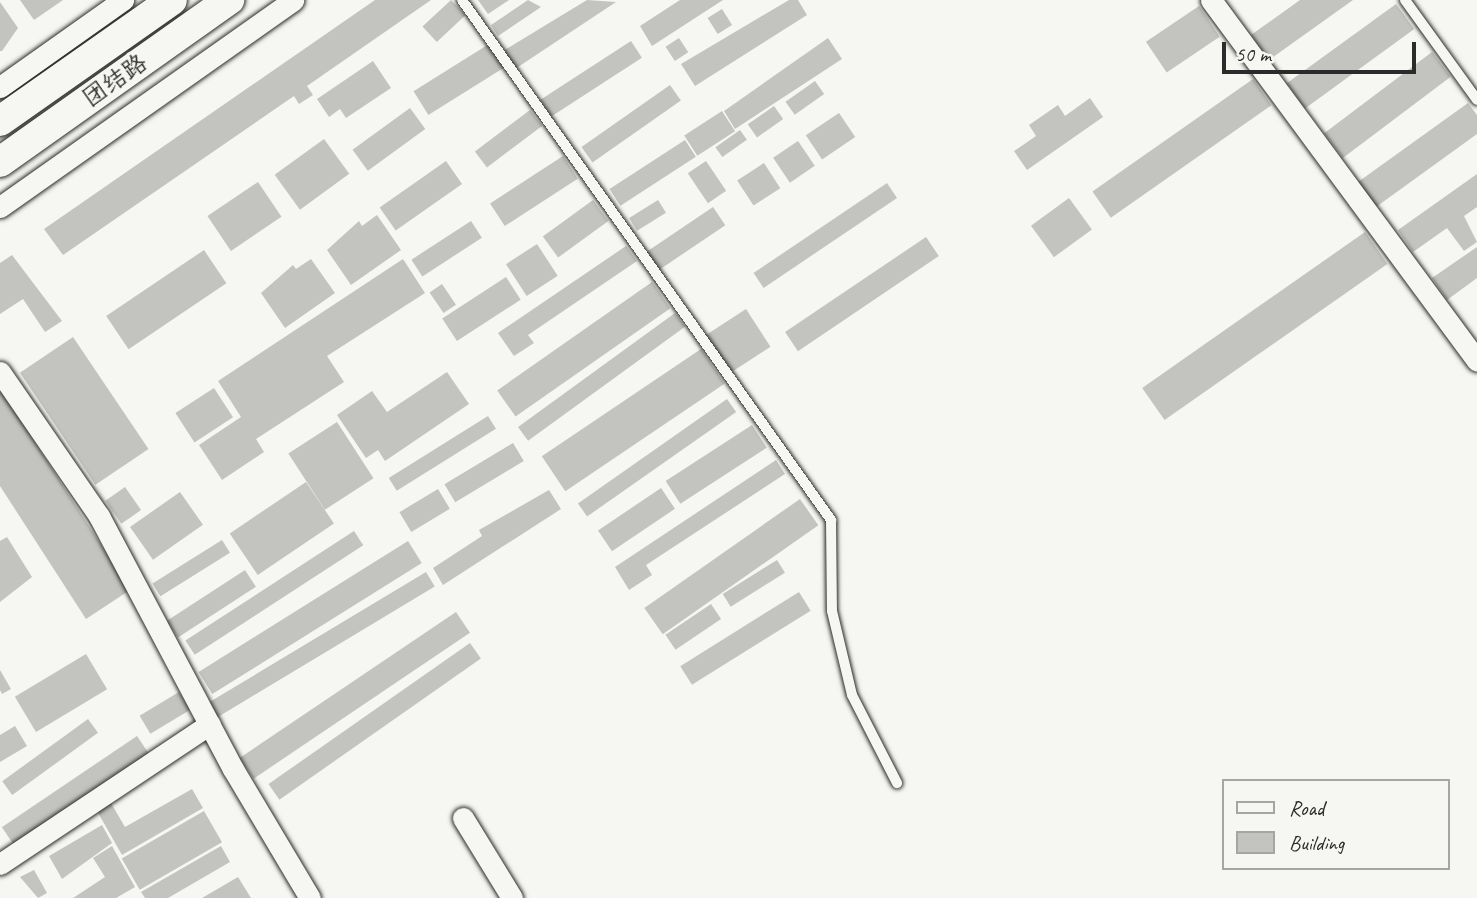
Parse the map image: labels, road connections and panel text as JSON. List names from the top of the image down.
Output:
{
  "streets": {
    "main road": ["团结路"]
  },
  "legend": ["Road", "Building"],
  "scale_bar": "50 m"
}
